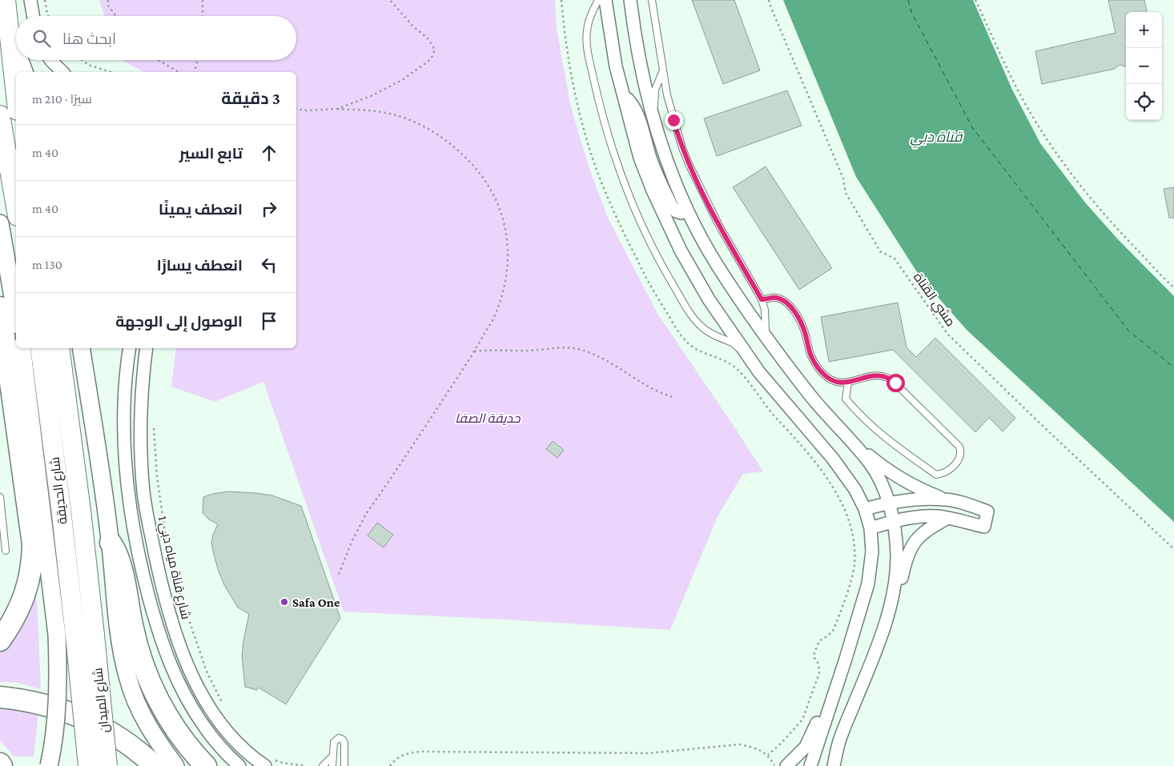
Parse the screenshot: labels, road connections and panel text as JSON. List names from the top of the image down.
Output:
{
  "streets": {
    "main road": ["شارع الحديقة", "شارع الميدان"],
    "street": ["شارع قناة مياه دبي 1"],
    "path": ["مشي القناة"]
  },
  "crossings": [
    ["شارع الحديقة", "شارع الميدان"]
  ],
  "water": ["قناة دبي"],
  "parks": ["حديقة الصفا"],
  "places": ["Safa One"],
  "page": {
    "map_buttons": ["+", "−"],
    "search": "ابحث هنا",
    "heading": ["3 دقيقة", "سيرًا · 210 m"],
    "list": [
      ["تابع السير", "40 m"],
      ["انعطف يمينًا", "40 m"],
      ["انعطف يسارًا", "130 m"],
      "الوصول إلى الوجهة"
    ]
  }
}
